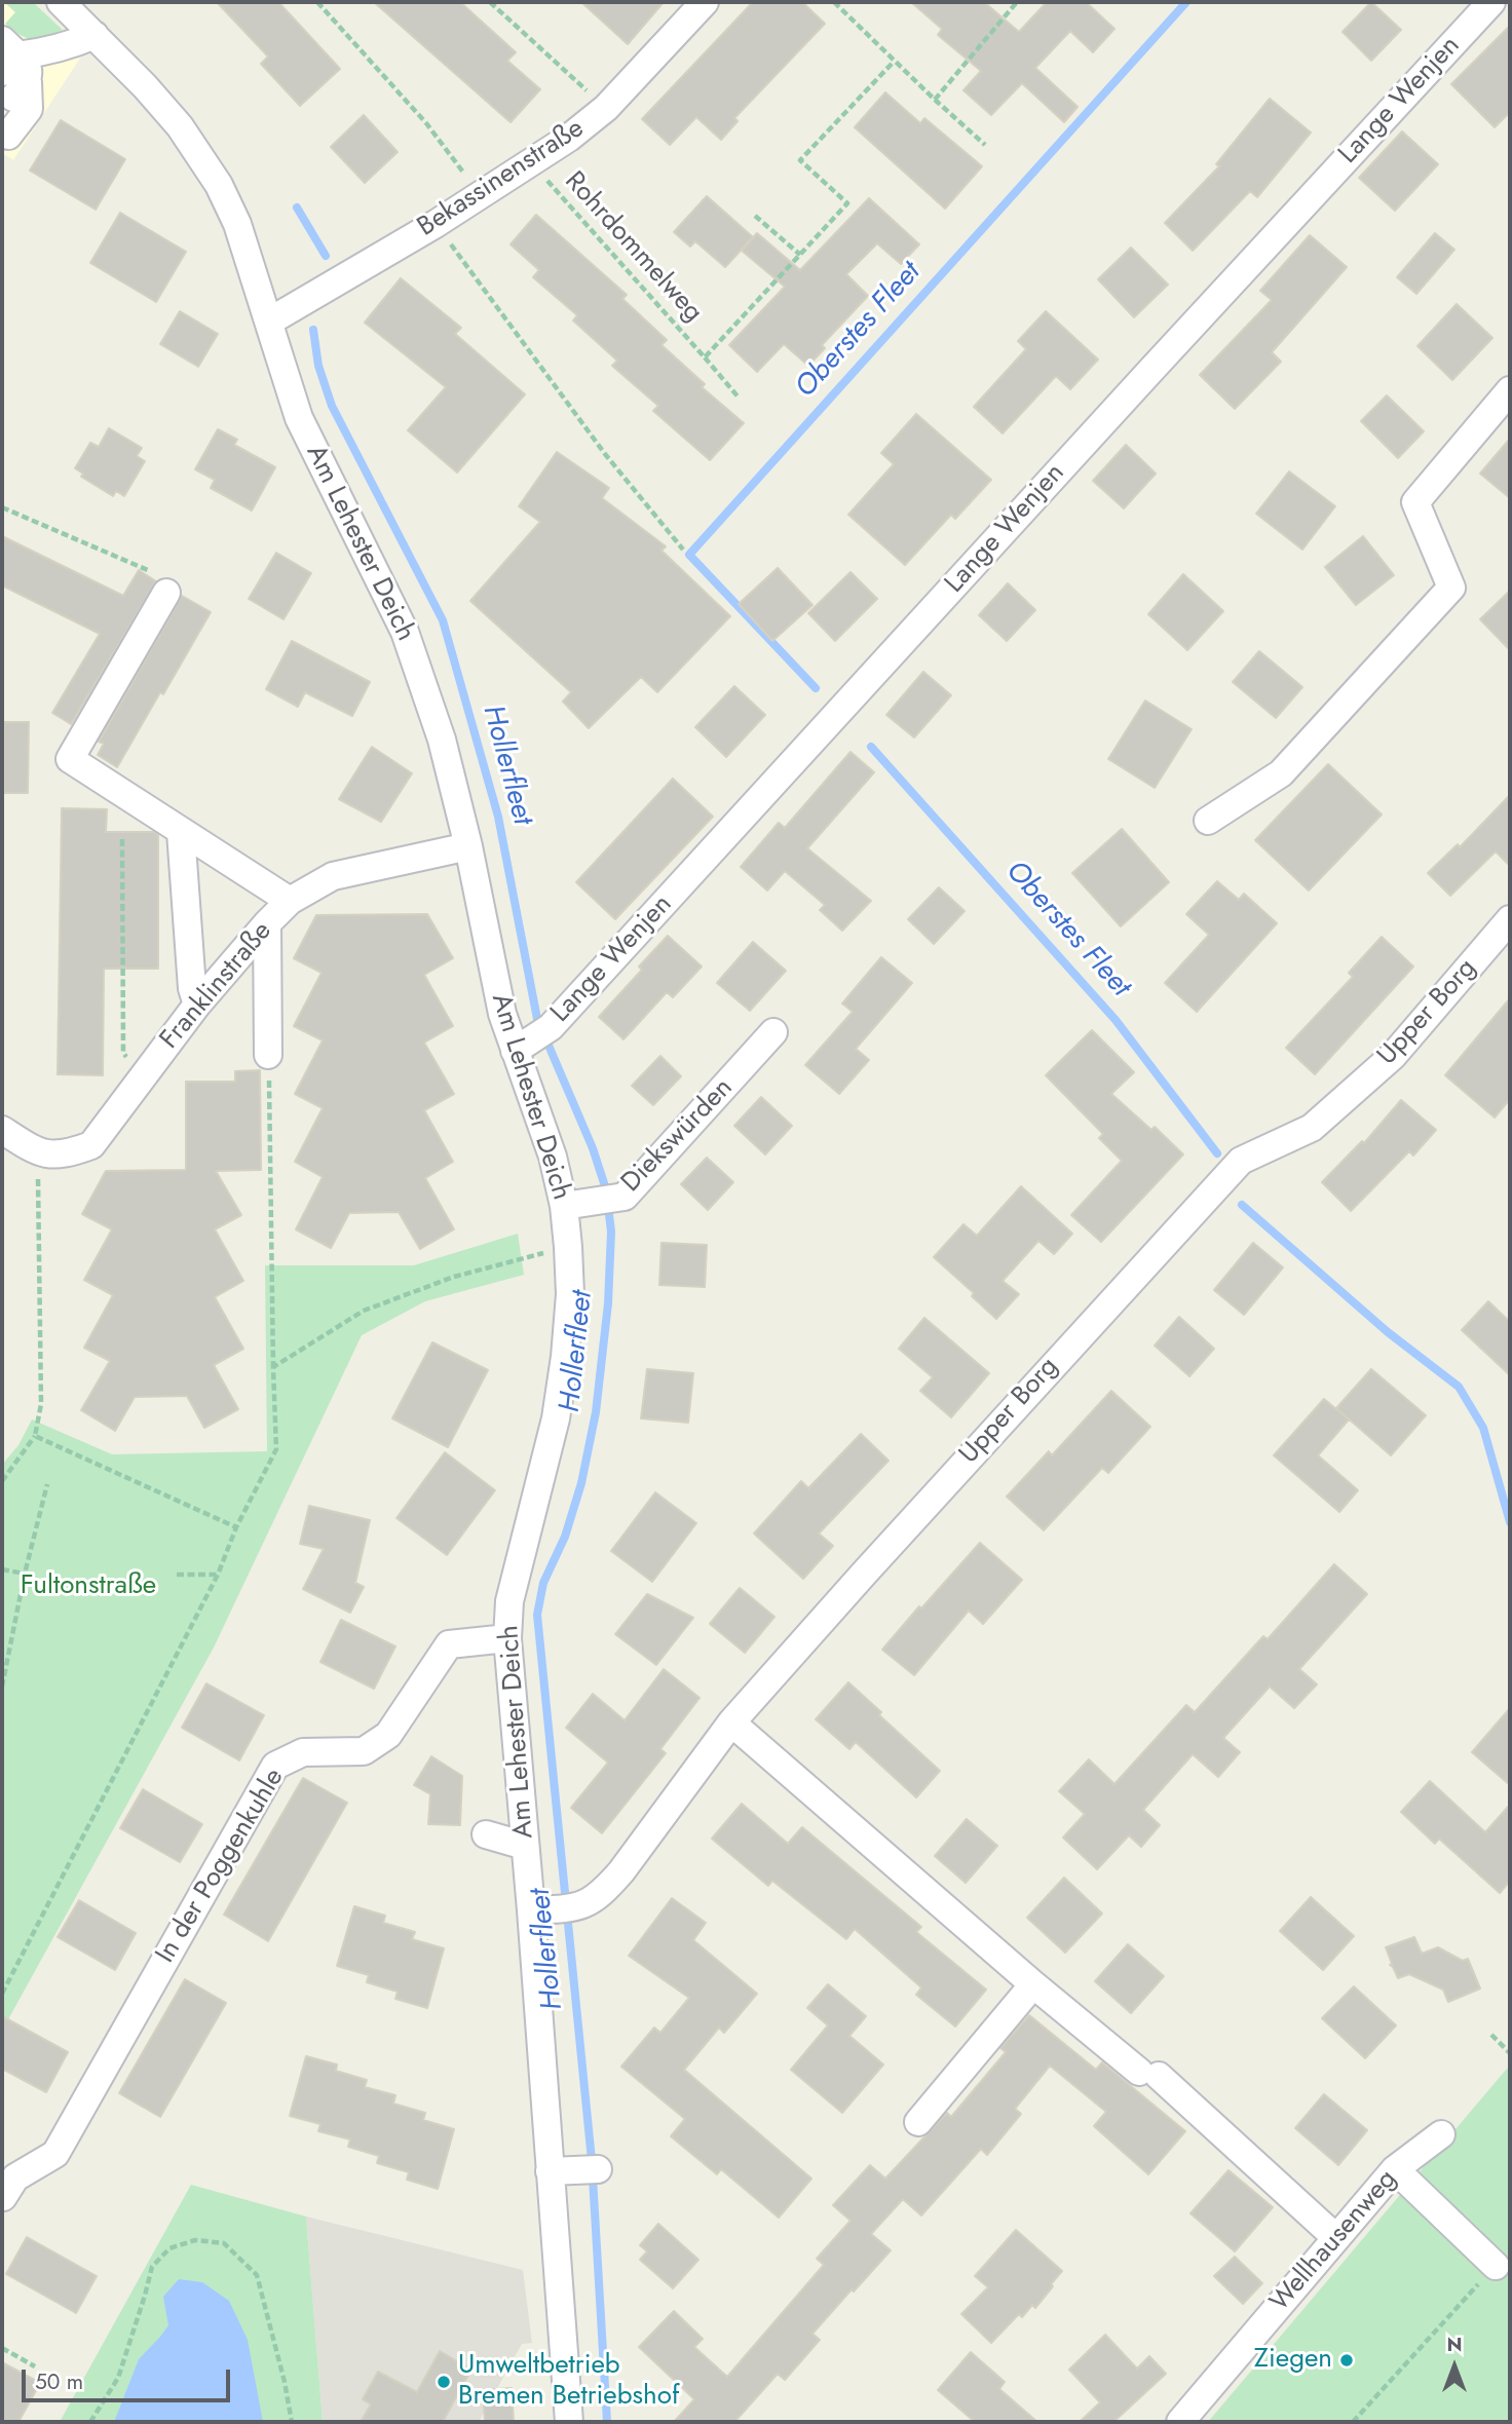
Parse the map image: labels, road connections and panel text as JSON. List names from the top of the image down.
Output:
{
  "streets": {
    "street": [
      "Lange Wenjen",
      "Bekassinenstraße",
      "Am Lehester Deich",
      "Franklinstraße",
      "Upper Borg",
      "Diekswürden",
      "In der Poggenkuhle",
      "Wellhausenweg"
    ],
    "path": ["Rohrdommelweg"]
  },
  "crossings": [
    ["Lange Wenjen", "Am Lehester Deich"],
    ["Bekassinenstraße", "Rohrdommelweg"],
    ["Bekassinenstraße", "Am Lehester Deich"],
    ["Am Lehester Deich", "Franklinstraße"],
    ["Am Lehester Deich", "Upper Borg"],
    ["Am Lehester Deich", "Diekswürden"],
    ["Am Lehester Deich", "In der Poggenkuhle"]
  ],
  "water": ["Oberstes Fleet", "Hollerfleet"],
  "parks": ["Fultonstraße"],
  "places": ["Ziegen", "Umweltbetrieb Bremen Betriebshof"],
  "scale_bar": "50 m",
  "north": "top"
}
